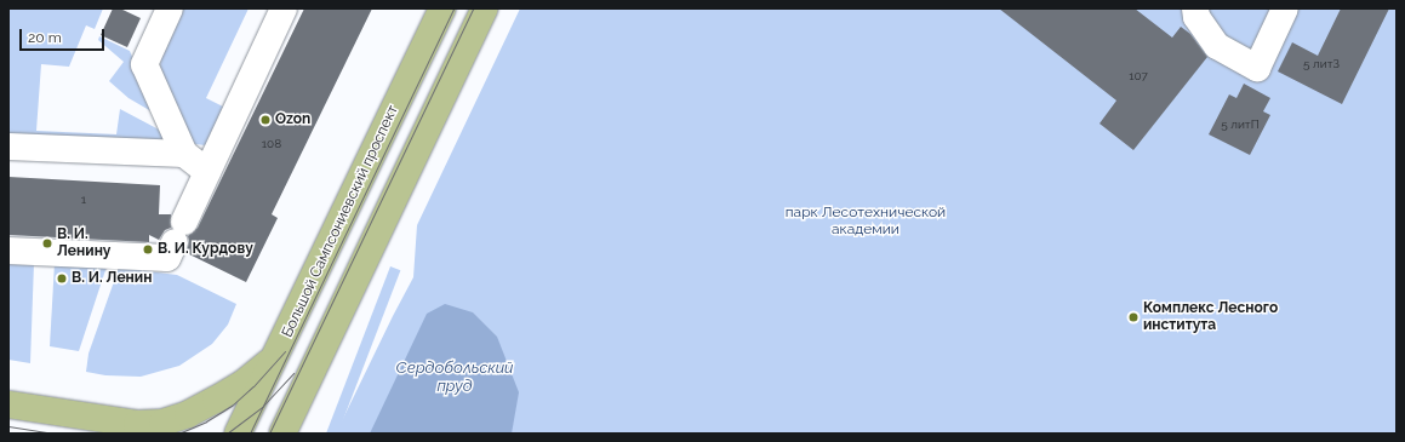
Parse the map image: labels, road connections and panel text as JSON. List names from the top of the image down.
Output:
{
  "streets": {
    "main road": ["Большой Сампсониевский проспект"]
  },
  "water": ["Сердобольский пруд"],
  "parks": ["парк Лесотехнической академии"],
  "places": [
    "Ozon",
    "В. И. Ленину",
    "В. И. Курдову",
    "В. И. Ленин",
    "Комплекс Лесного института"
  ],
  "house_numbers": [
    "5 литЗ",
    "107",
    "5 литП",
    "108",
    "1"
  ],
  "scale_bar": "20 m"
}
